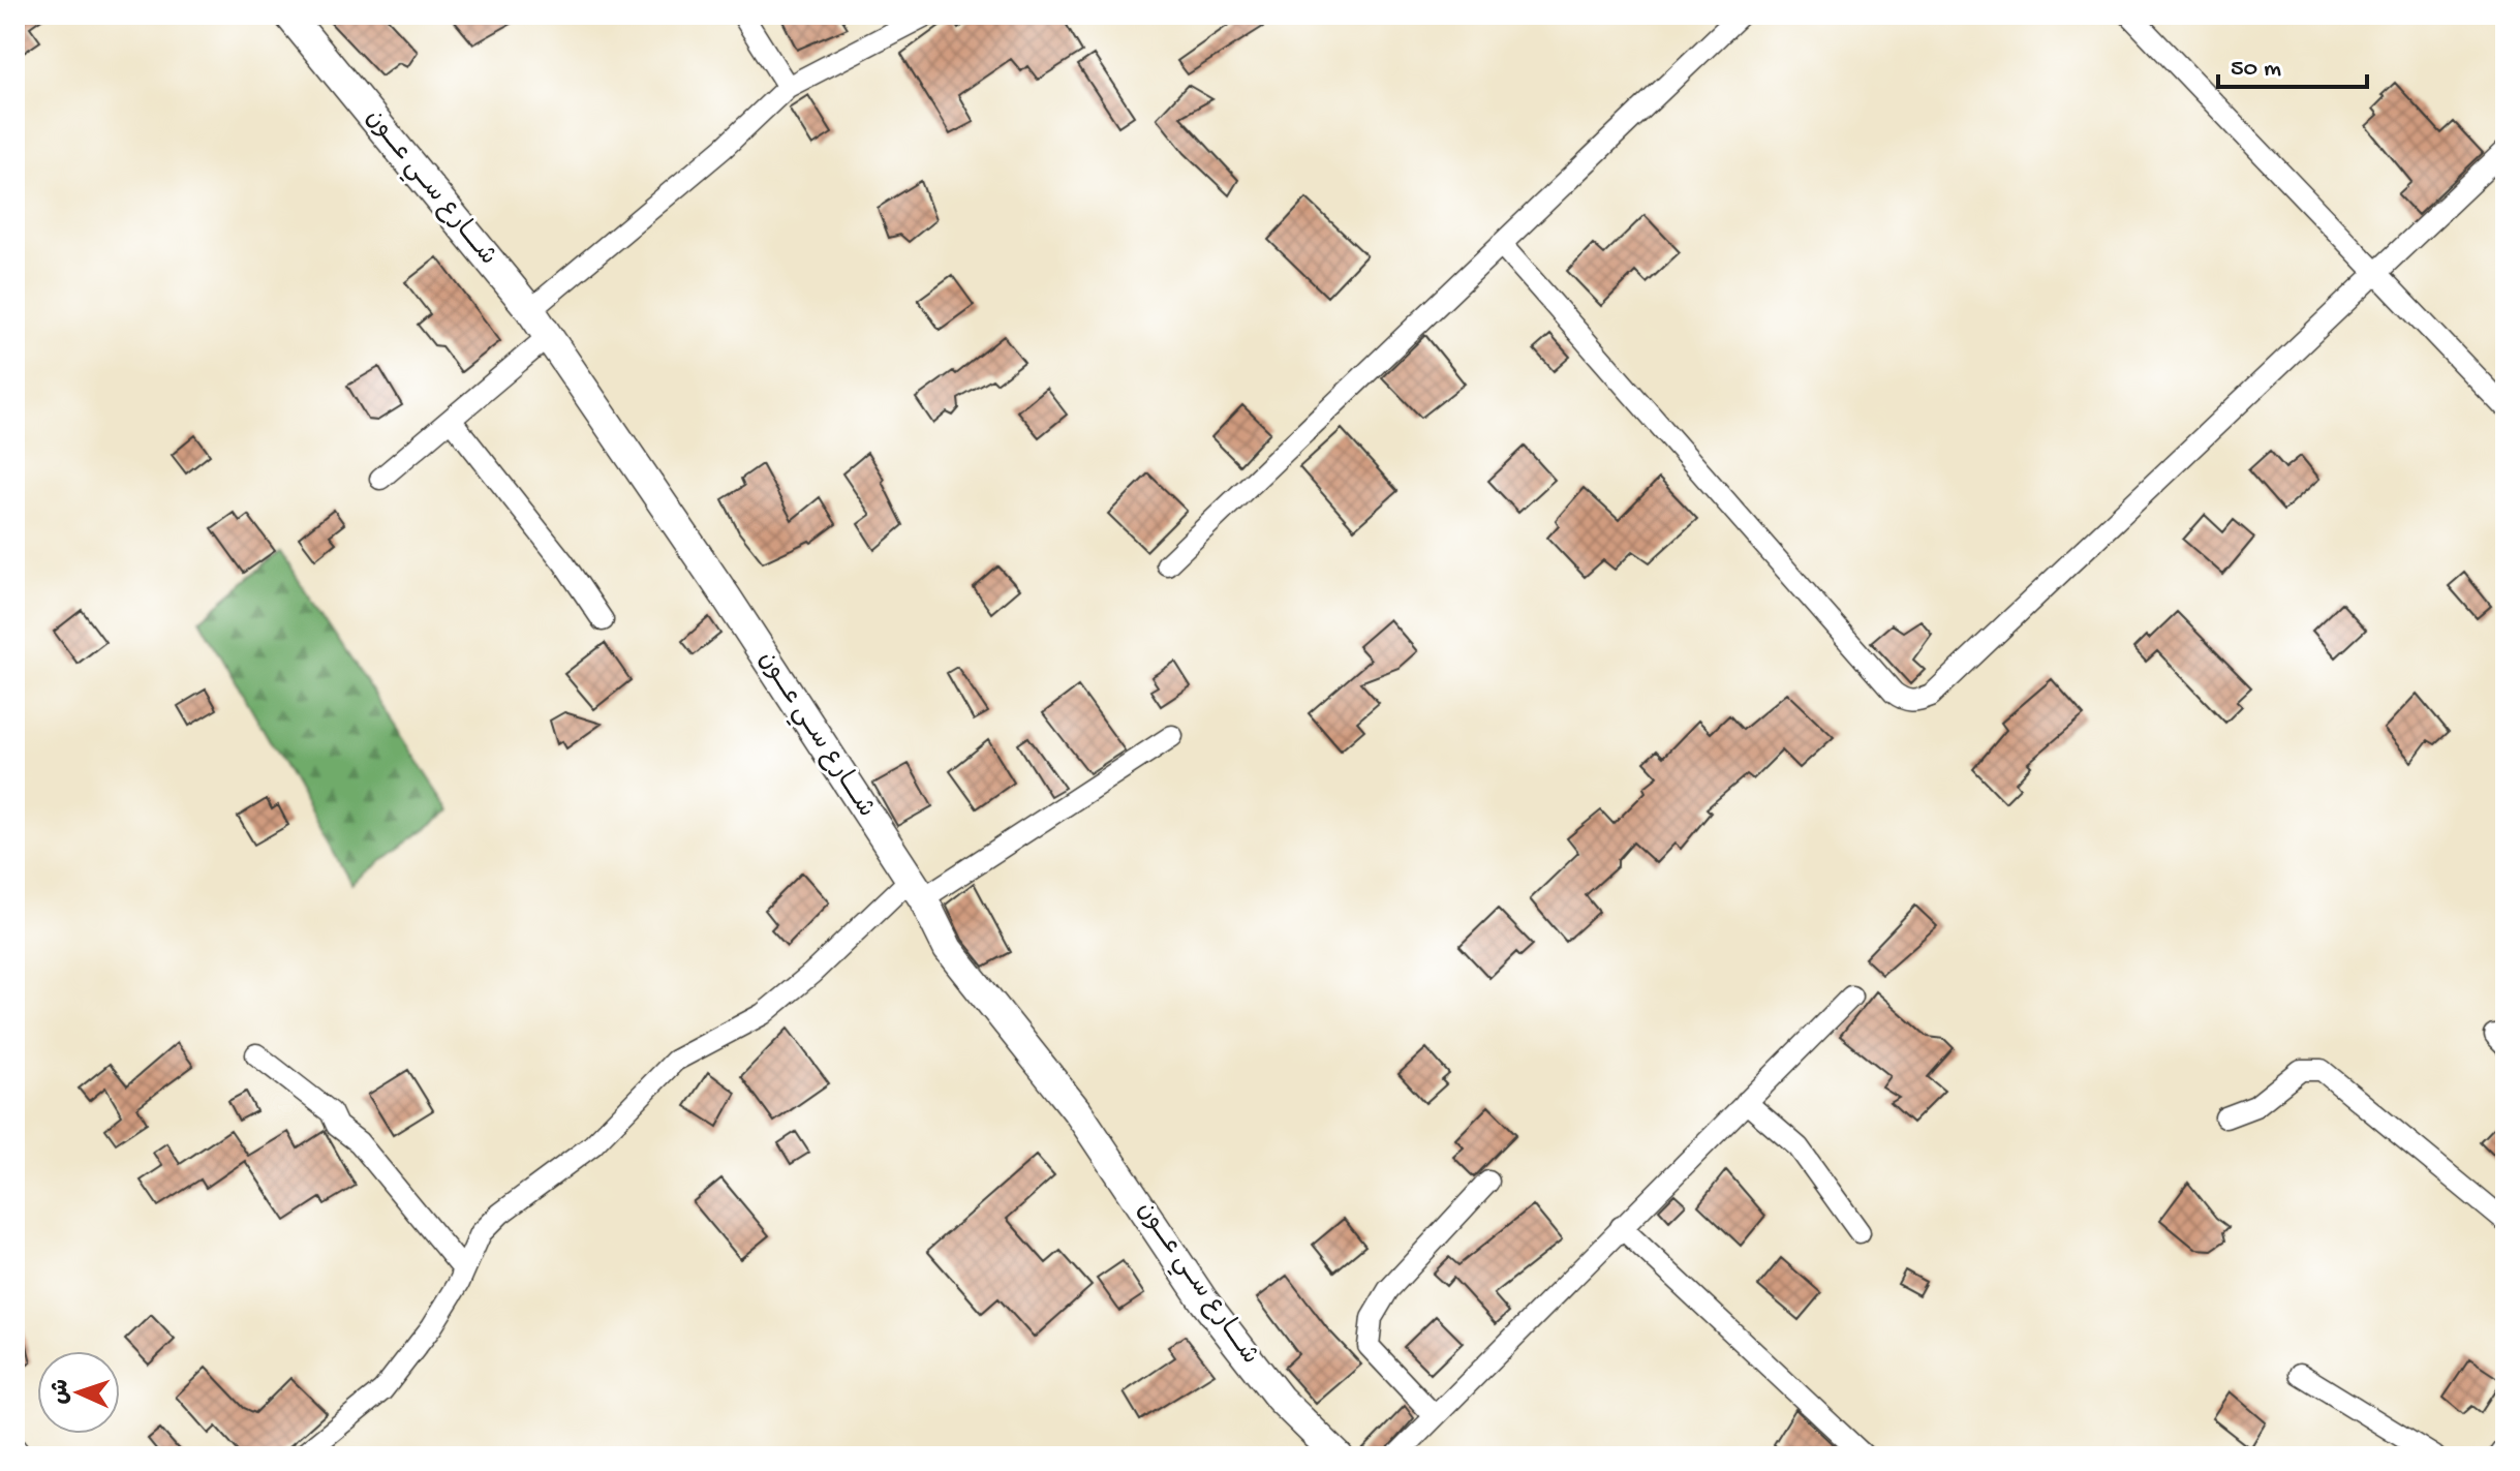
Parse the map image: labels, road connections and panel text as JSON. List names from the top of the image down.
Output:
{
  "streets": {
    "street": ["شــــارع ســي عـــون"]
  },
  "scale_bar": "50 m",
  "north": "left"
}
